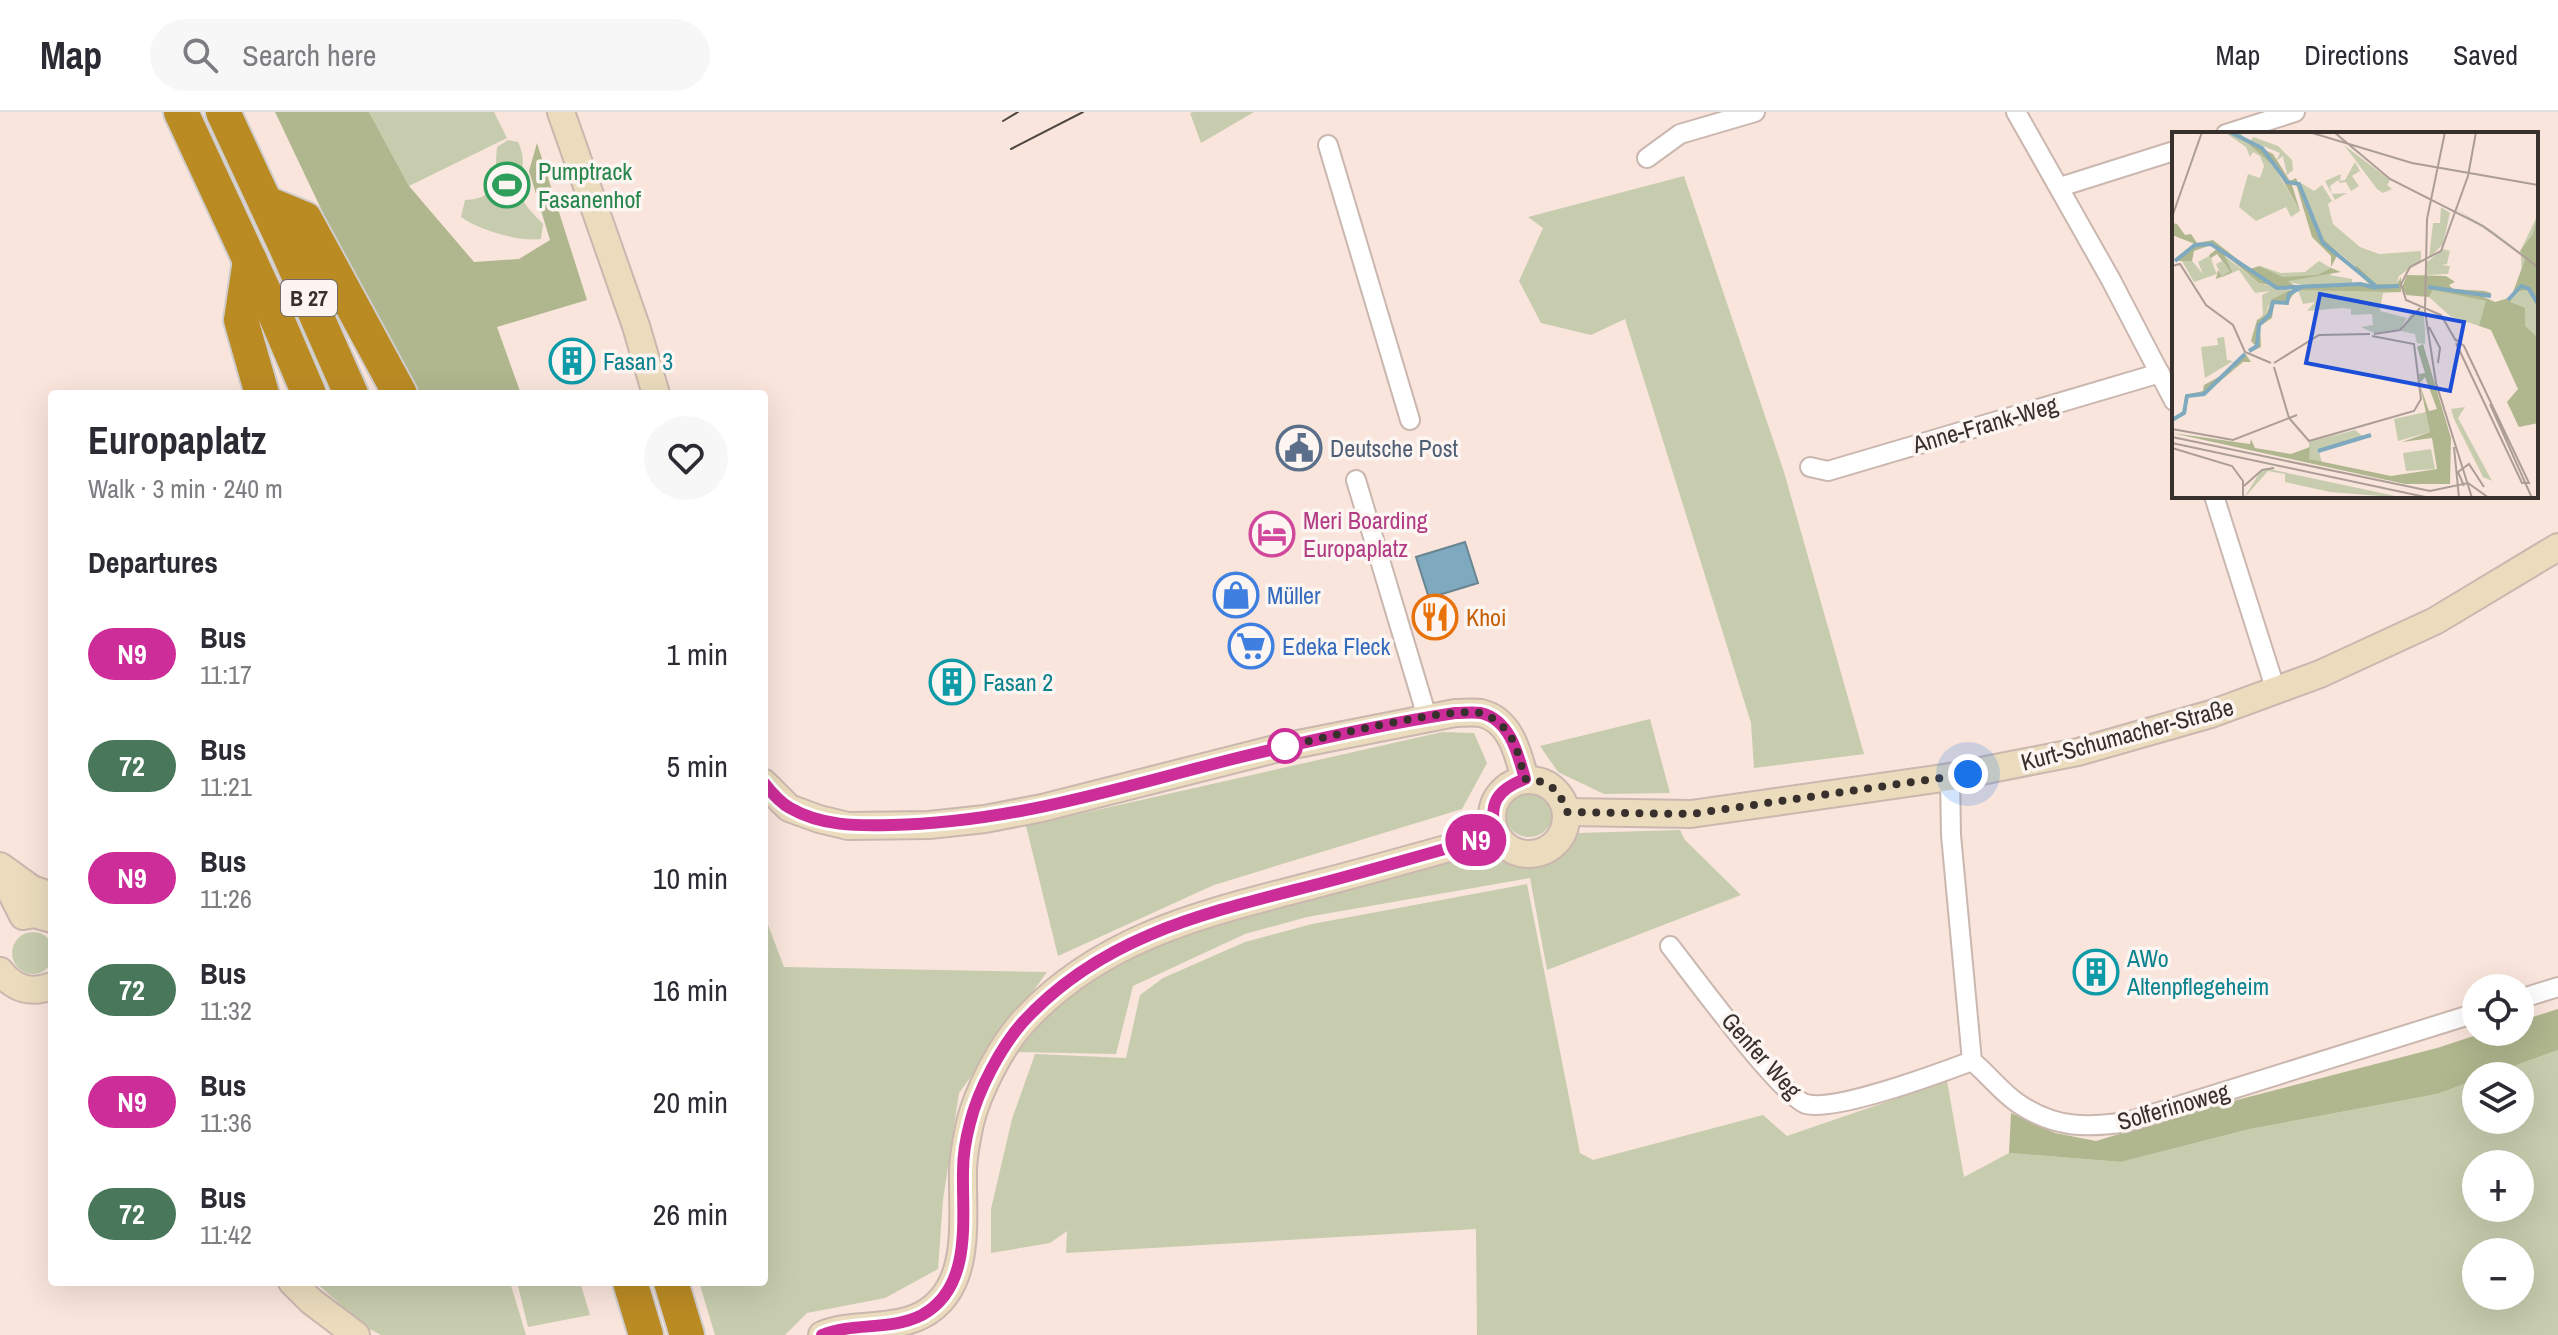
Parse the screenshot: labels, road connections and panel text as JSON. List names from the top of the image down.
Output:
{
  "streets": {
    "highway": ["B 27"],
    "street": [
      "Anne-Frank-Weg",
      "Kurt-Schumacher-Straße",
      "Genfer Weg",
      "Solferinoweg"
    ]
  },
  "crossings": [
    ["Genfer Weg", "Solferinoweg"]
  ],
  "places": {
    "sports": ["Pumptrack Fasanenhof"],
    "building": ["Fasan 3", "Fasan 2", "AWo Altenpflegeheim"],
    "public building": ["Deutsche Post"],
    "hotel": ["Meri Boarding Europaplatz"],
    "shop": ["Müller"],
    "restaurant": ["Khoi"],
    "supermarket": ["Edeka Fleck"]
  },
  "lines": ["bus line N9"],
  "page": {
    "header": "Map",
    "search": "Search here",
    "nav": ["Map", "Directions", "Saved"],
    "on_map": "N9",
    "heading": [
      ["Europaplatz", "Walk · 3 min · 240 m"],
      "Departures"
    ],
    "list": [
      {
        "mark": "N9",
        "name": "Bus",
        "note": "11:17",
        "value": "1 min"
      },
      {
        "mark": "72",
        "name": "Bus",
        "note": "11:21",
        "value": "5 min"
      },
      {
        "mark": "N9",
        "name": "Bus",
        "note": "11:26",
        "value": "10 min"
      },
      {
        "mark": "72",
        "name": "Bus",
        "note": "11:32",
        "value": "16 min"
      },
      {
        "mark": "N9",
        "name": "Bus",
        "note": "11:36",
        "value": "20 min"
      },
      {
        "mark": "72",
        "name": "Bus",
        "note": "11:42",
        "value": "26 min"
      }
    ],
    "map_buttons": ["+", "−"]
  }
}
